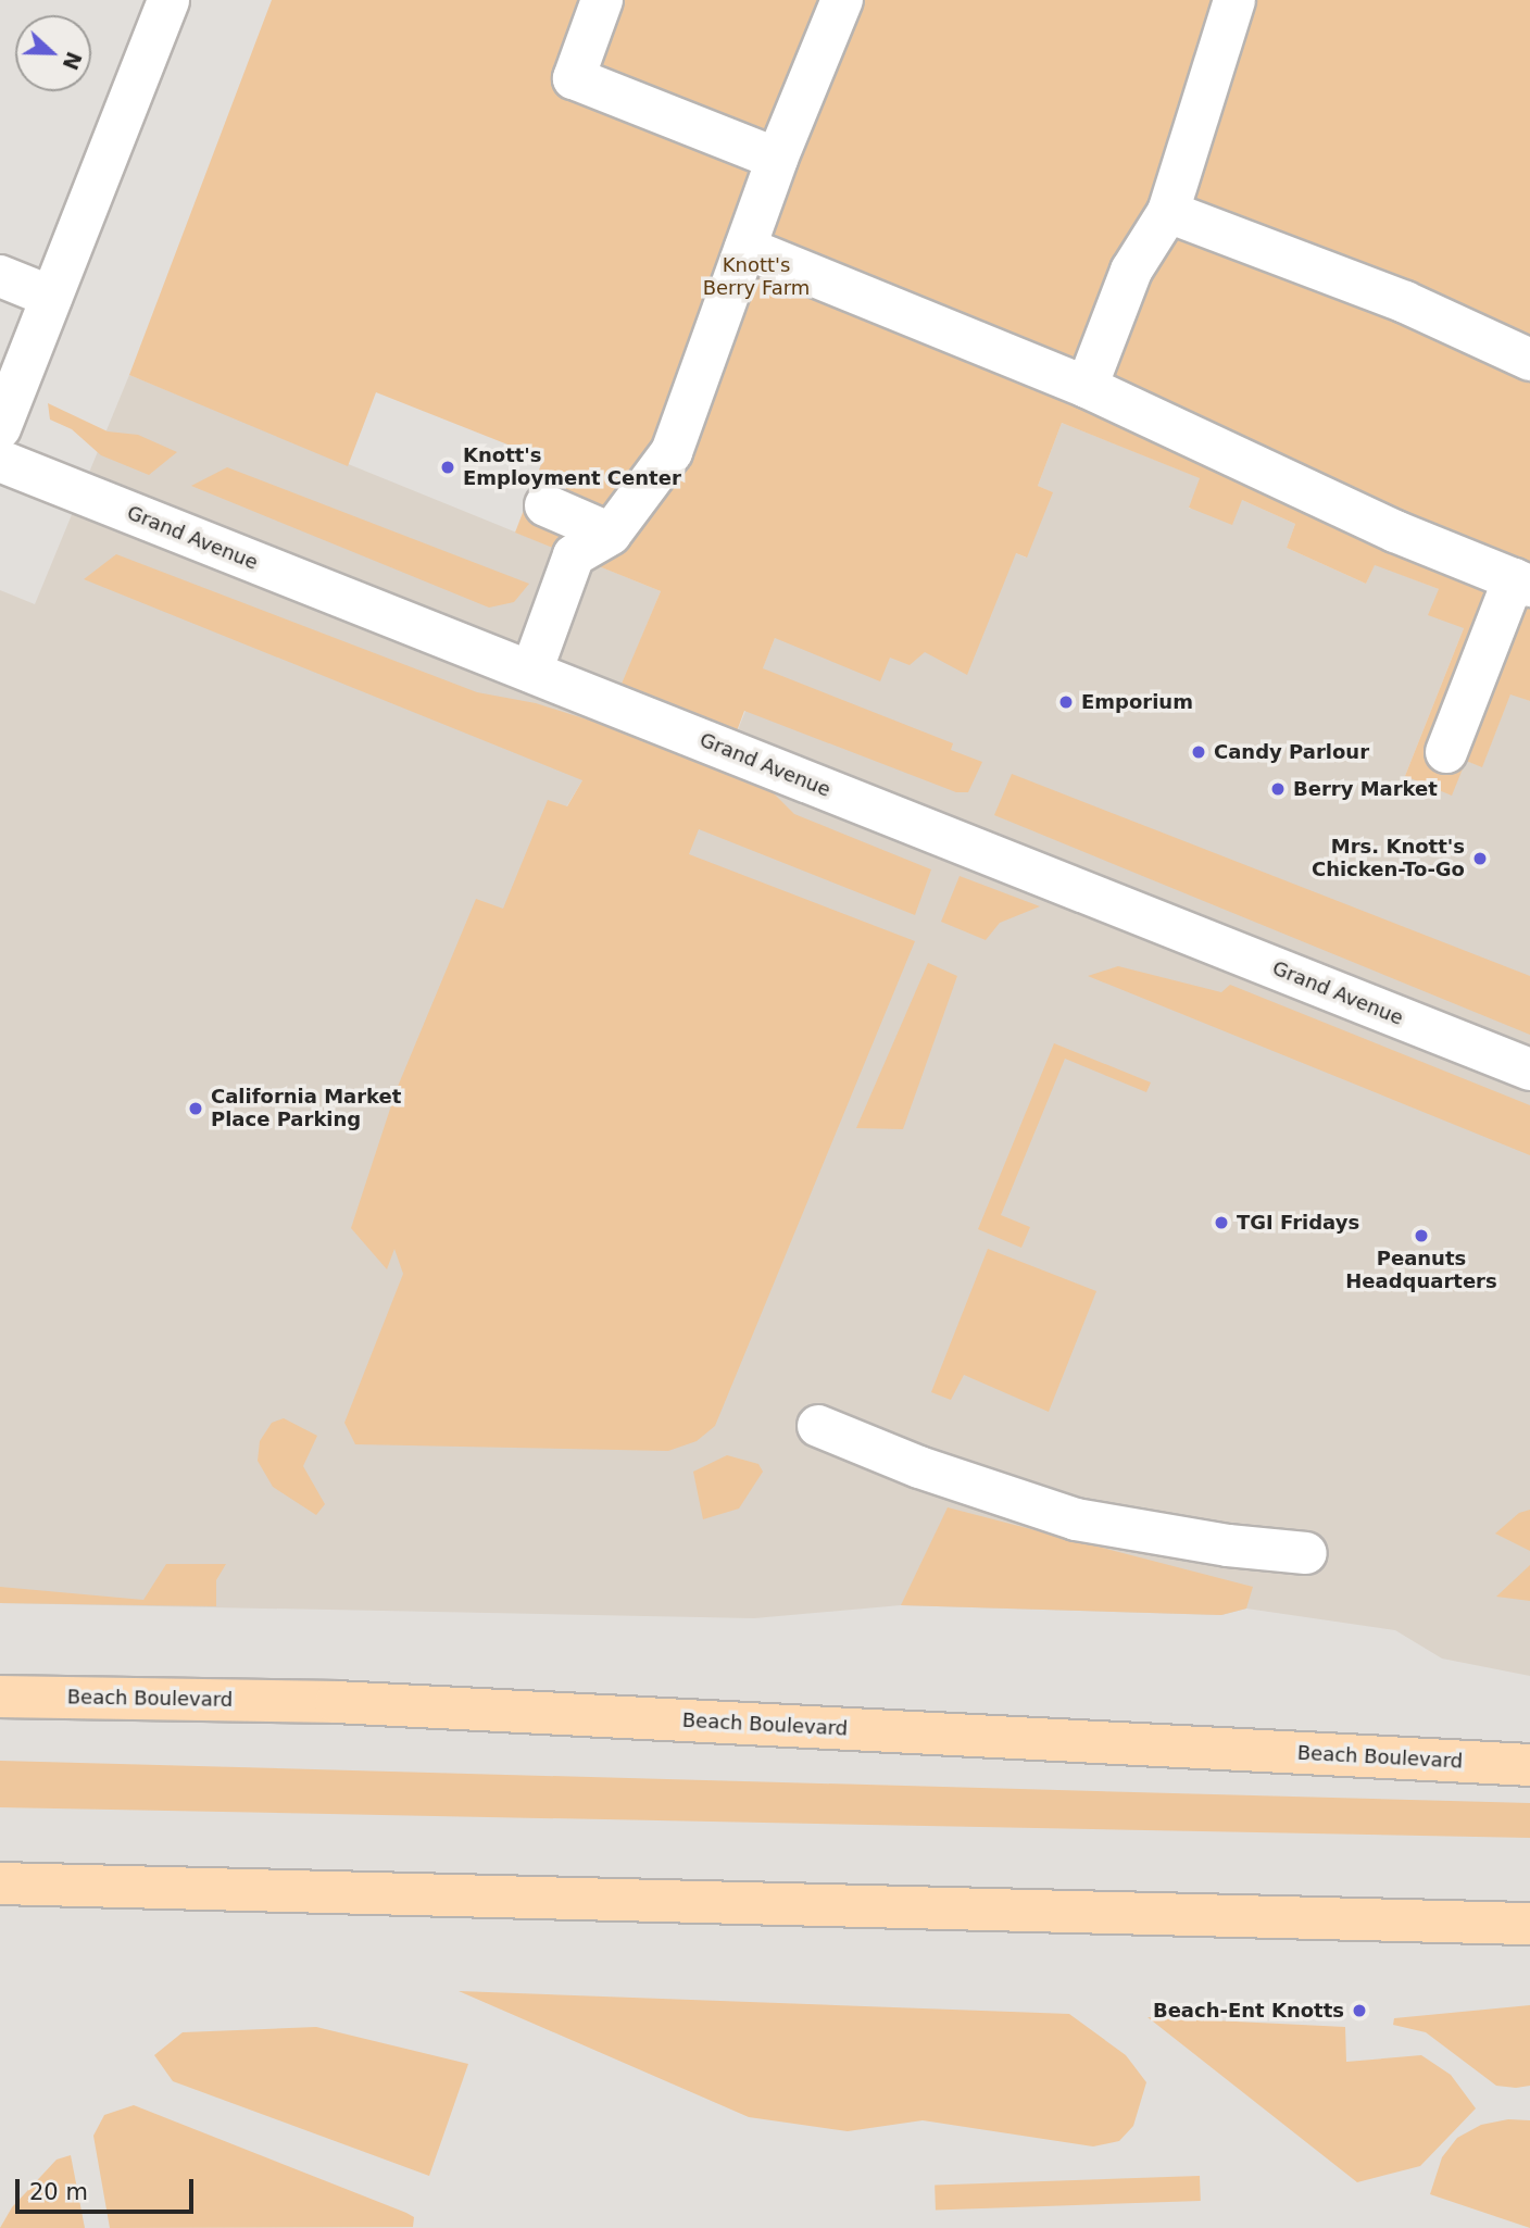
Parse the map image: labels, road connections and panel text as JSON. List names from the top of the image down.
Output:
{
  "streets": {
    "main road": ["Beach Boulevard"],
    "street": ["Grand Avenue"]
  },
  "parks": ["Knott's Berry Farm"],
  "places": [
    "Knott's Employment Center",
    "Emporium",
    "Candy Parlour",
    "Berry Market",
    "Mrs. Knott's Chicken-To-Go",
    "California Market Place Parking",
    "TGI Fridays",
    "Peanuts Headquarters",
    "Beach-Ent Knotts"
  ],
  "scale_bar": "20 m",
  "north": "right"
}
